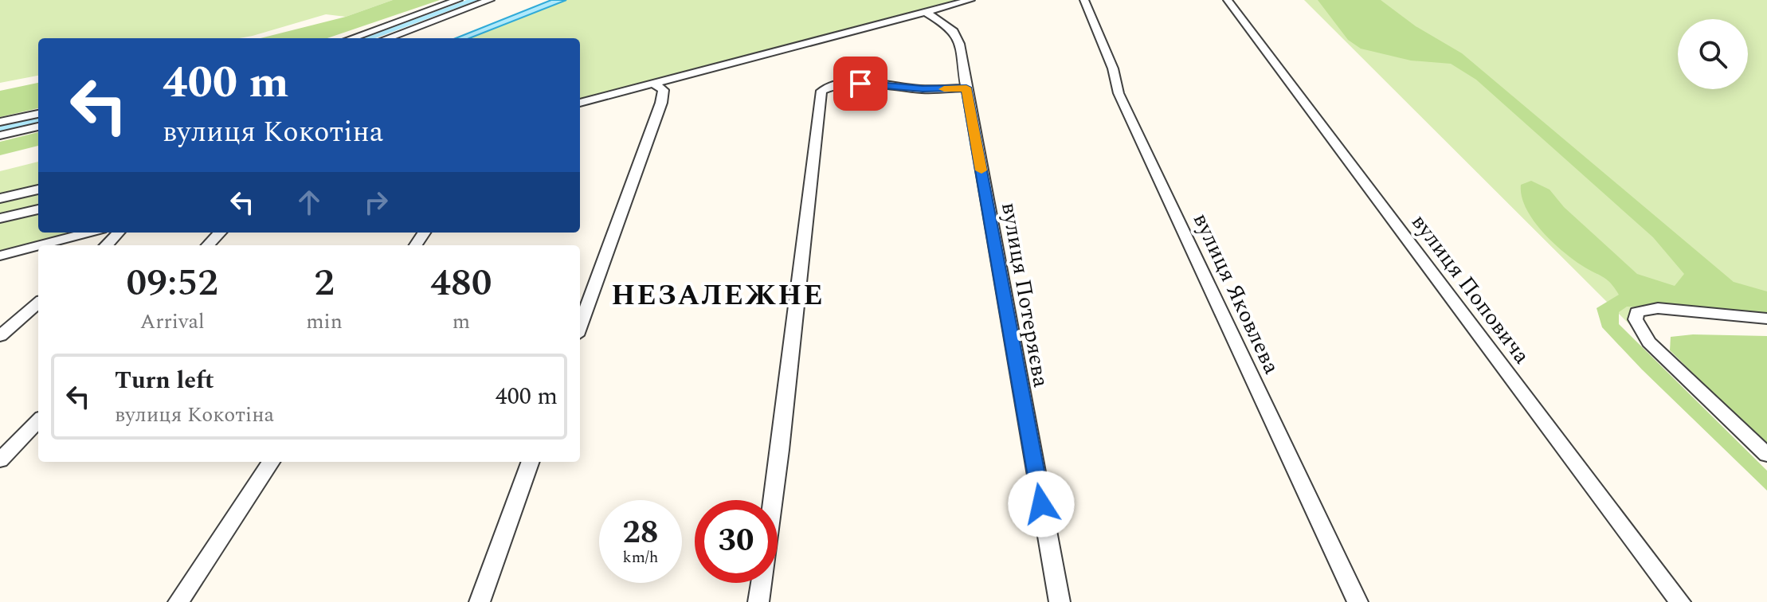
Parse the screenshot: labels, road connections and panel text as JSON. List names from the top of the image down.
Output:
{
  "streets": {
    "street": ["вулиця Поповича", "вулиця Яковлева", "вулиця Потеряєва"]
  },
  "districts": ["НЕЗАЛЕЖНЕ"],
  "page": {
    "turn": ["400 m", "вулиця Кокотіна"],
    "eta": [
      "09:52",
      "Arrival",
      "2",
      "min",
      "480",
      "m"
    ],
    "list": [
      {
        "name": "Turn left",
        "note": "вулиця Кокотіна",
        "value": "400 m"
      }
    ],
    "speed": "28 km/h",
    "limit": "30"
  }
}
